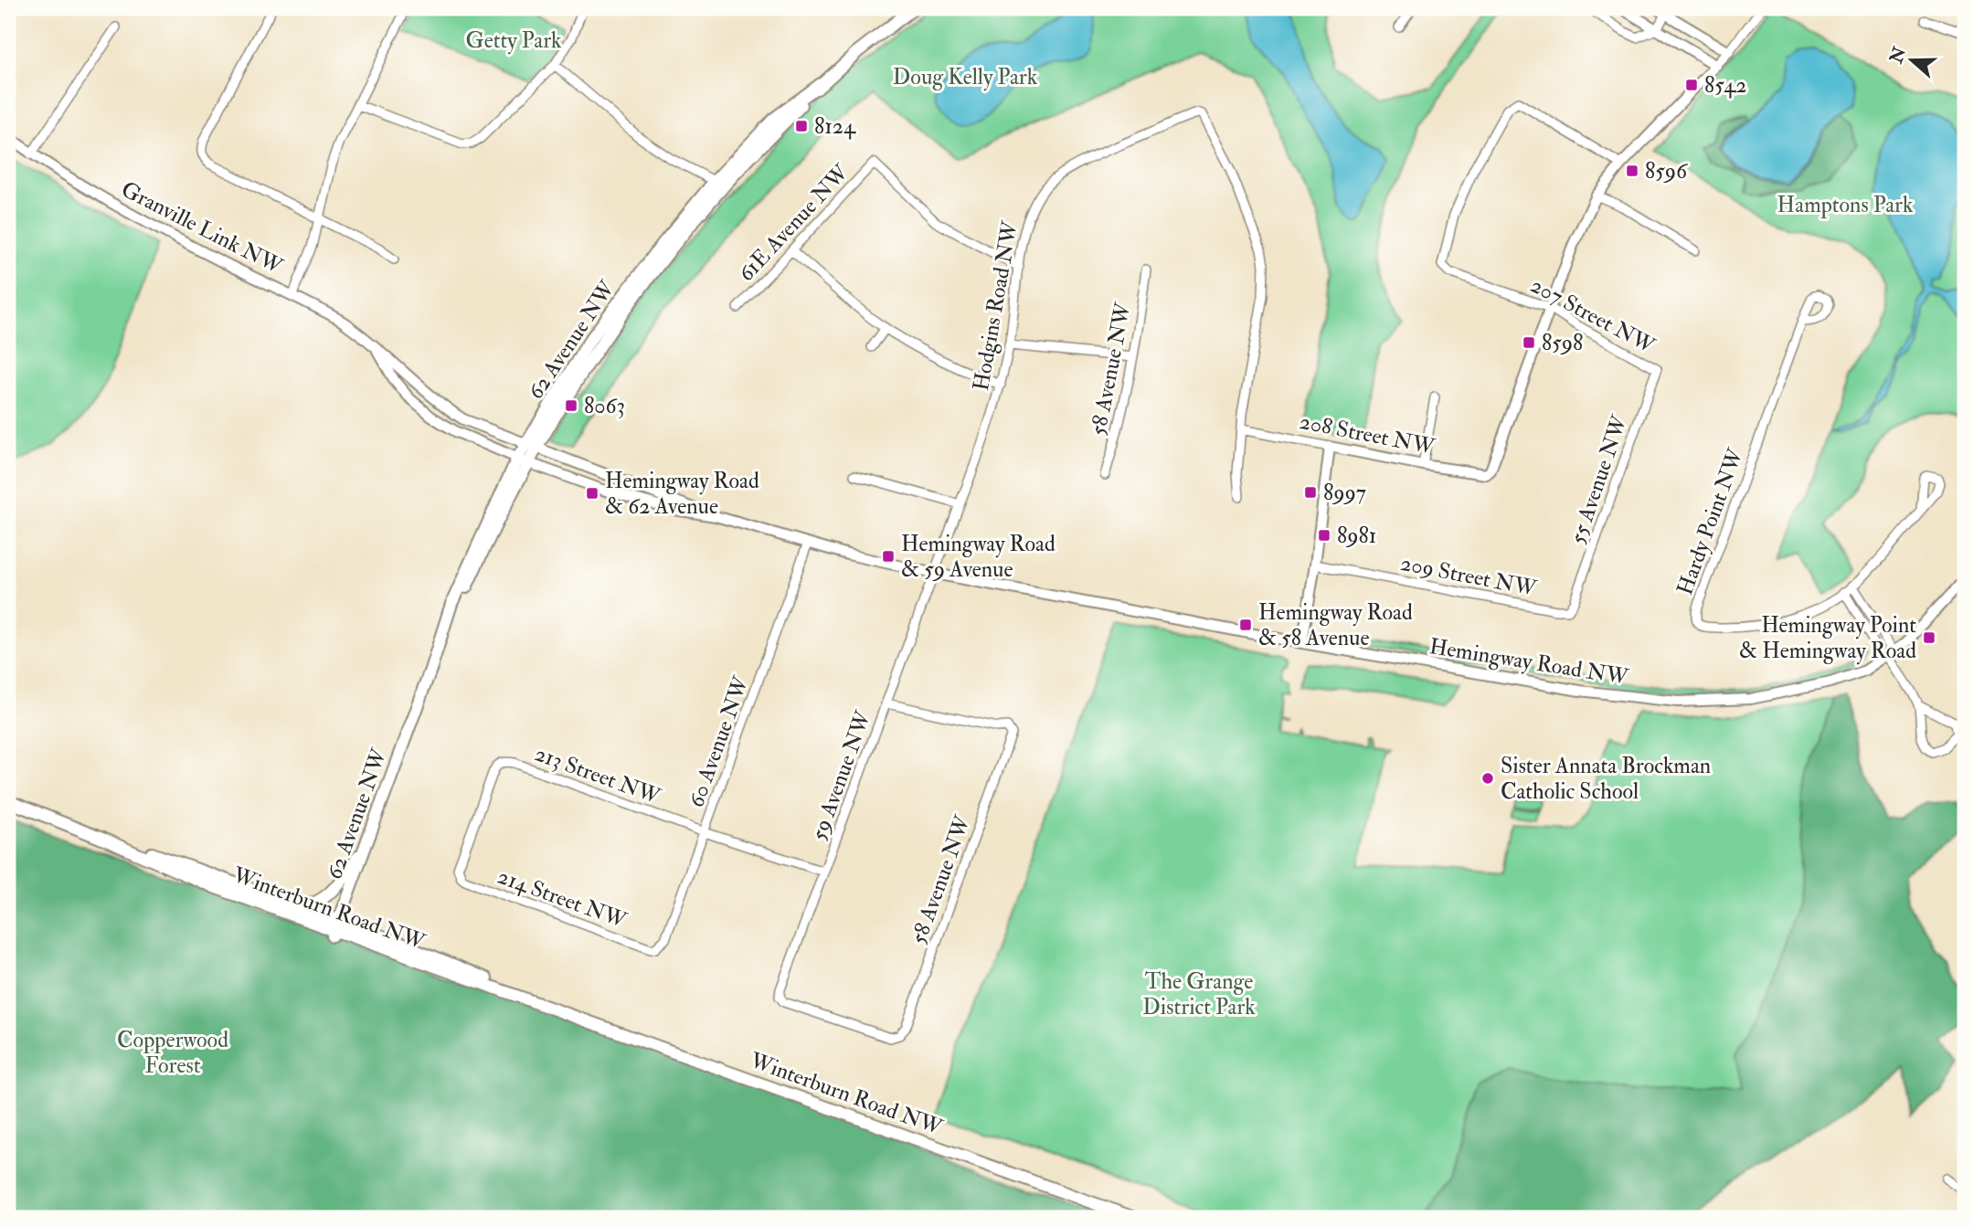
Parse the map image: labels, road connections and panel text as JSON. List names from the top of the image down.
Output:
{
  "streets": {
    "main road": ["62 Avenue NW", "Winterburn Road NW"],
    "street": [
      "61E Avenue NW",
      "Granville Link NW",
      "Hodgins Road NW",
      "207 Street NW",
      "58 Avenue NW",
      "208 Street NW",
      "55 Avenue NW",
      "Hardy Point NW",
      "209 Street NW",
      "Hemingway Road NW",
      "60 Avenue NW",
      "213 Street NW",
      "59 Avenue NW",
      "214 Street NW"
    ]
  },
  "crossings": [
    ["61E Avenue NW", "Hodgins Road NW"],
    ["Granville Link NW", "62 Avenue NW"],
    ["Granville Link NW", "Hemingway Road NW"],
    ["Hodgins Road NW", "208 Street NW"],
    ["Hodgins Road NW", "Hemingway Road NW"],
    ["Hodgins Road NW", "59 Avenue NW"],
    ["207 Street NW", "208 Street NW"],
    ["207 Street NW", "55 Avenue NW"],
    ["62 Avenue NW", "Hemingway Road NW"],
    ["62 Avenue NW", "Winterburn Road NW"],
    ["58 Avenue NW", "59 Avenue NW"],
    ["55 Avenue NW", "209 Street NW"],
    ["Hemingway Road NW", "60 Avenue NW"],
    ["Hemingway Road NW", "59 Avenue NW"],
    ["60 Avenue NW", "213 Street NW"],
    ["60 Avenue NW", "214 Street NW"],
    ["213 Street NW", "59 Avenue NW"],
    ["213 Street NW", "214 Street NW"]
  ],
  "parks": [
    "Getty Park",
    "Doug Kelly Park",
    "Hamptons Park",
    "The Grange District Park",
    "Copperwood Forest"
  ],
  "places": {
    "transit": [
      "8542",
      "8124",
      "8596",
      "8598",
      "8063",
      "8997",
      "Hemingway Road & 62 Avenue",
      "8981",
      "Hemingway Road & 59 Avenue",
      "Hemingway Road & 58 Avenue",
      "Hemingway Point & Hemingway Road"
    ],
    "other": ["Sister Annata Brockman Catholic School"]
  },
  "north": "left"
}
